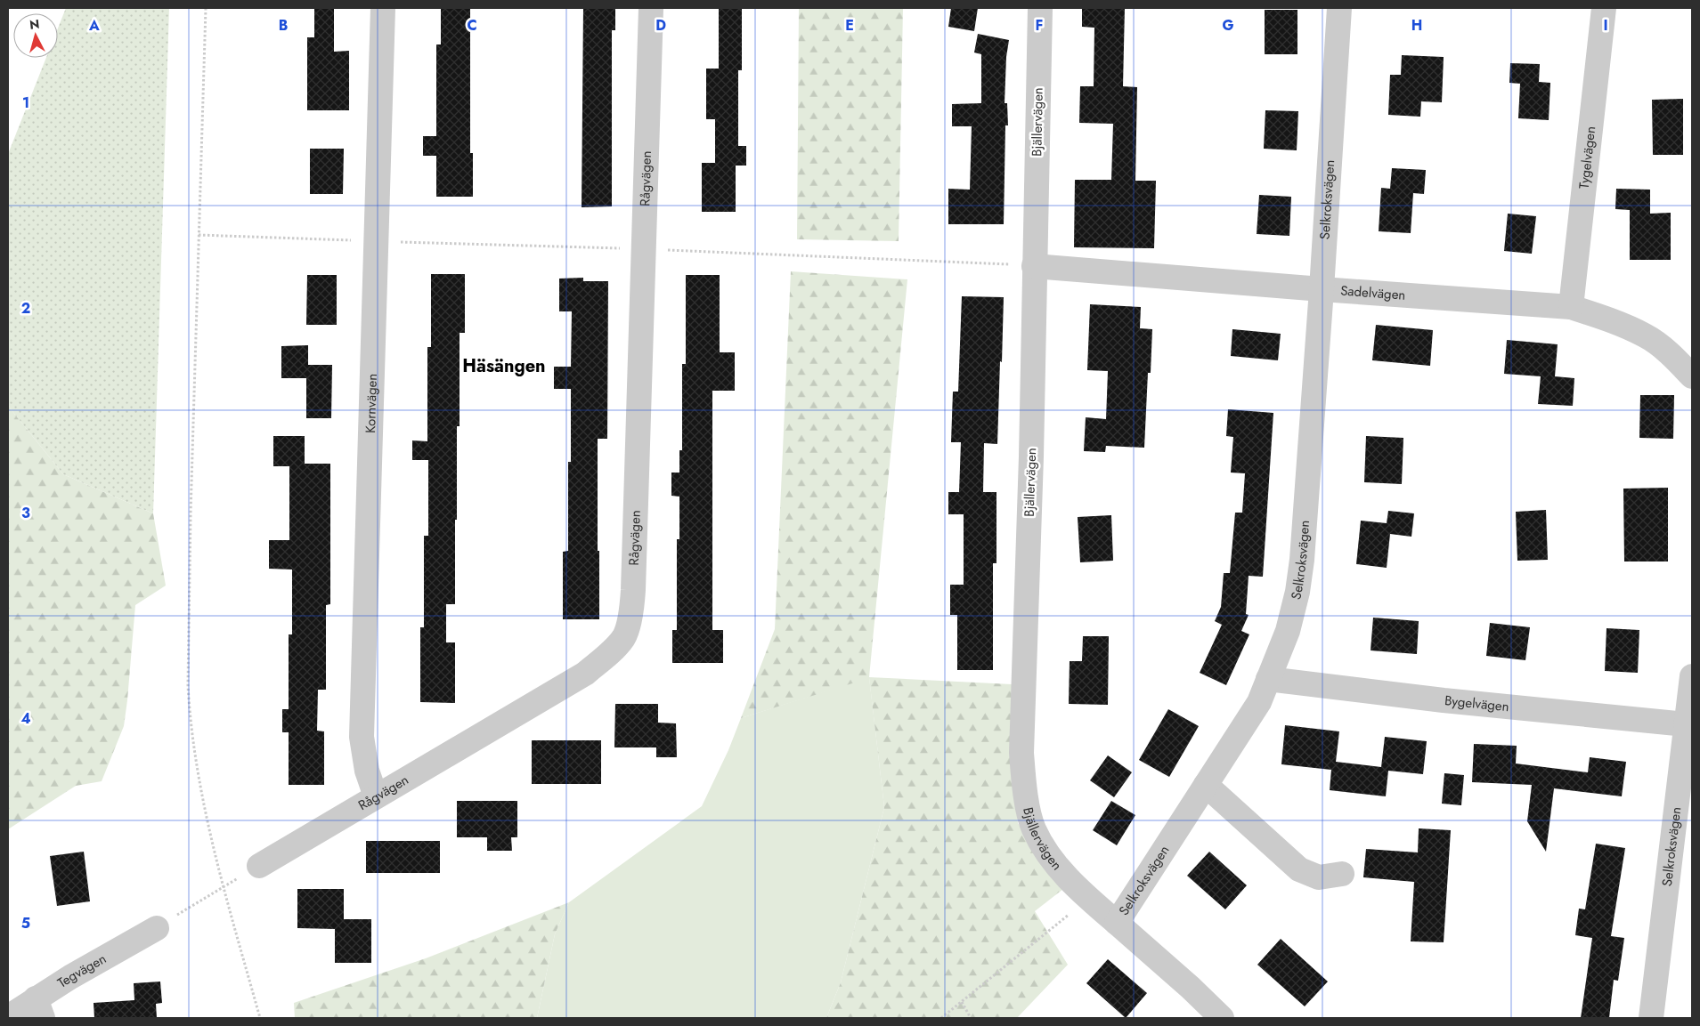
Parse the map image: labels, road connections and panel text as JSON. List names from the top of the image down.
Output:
{
  "streets": {
    "street": [
      "Bjällervägen",
      "Tygelvägen",
      "Rågvägen",
      "Selkroksvägen",
      "Sadelvägen",
      "Kornvägen",
      "Bygelvägen",
      "Tegvägen"
    ]
  },
  "crossings": [
    ["Bjällervägen", "Selkroksvägen"],
    ["Bjällervägen", "Sadelvägen"],
    ["Tygelvägen", "Sadelvägen"],
    ["Rågvägen", "Kornvägen"],
    ["Selkroksvägen", "Sadelvägen"],
    ["Selkroksvägen", "Bygelvägen"]
  ],
  "districts": ["Häsängen"],
  "north": "top",
  "grid": {
    "columns": [
      "A",
      "B",
      "C",
      "D",
      "E",
      "F",
      "G",
      "H",
      "I"
    ],
    "rows": [
      "1",
      "2",
      "3",
      "4",
      "5"
    ]
  }
}
